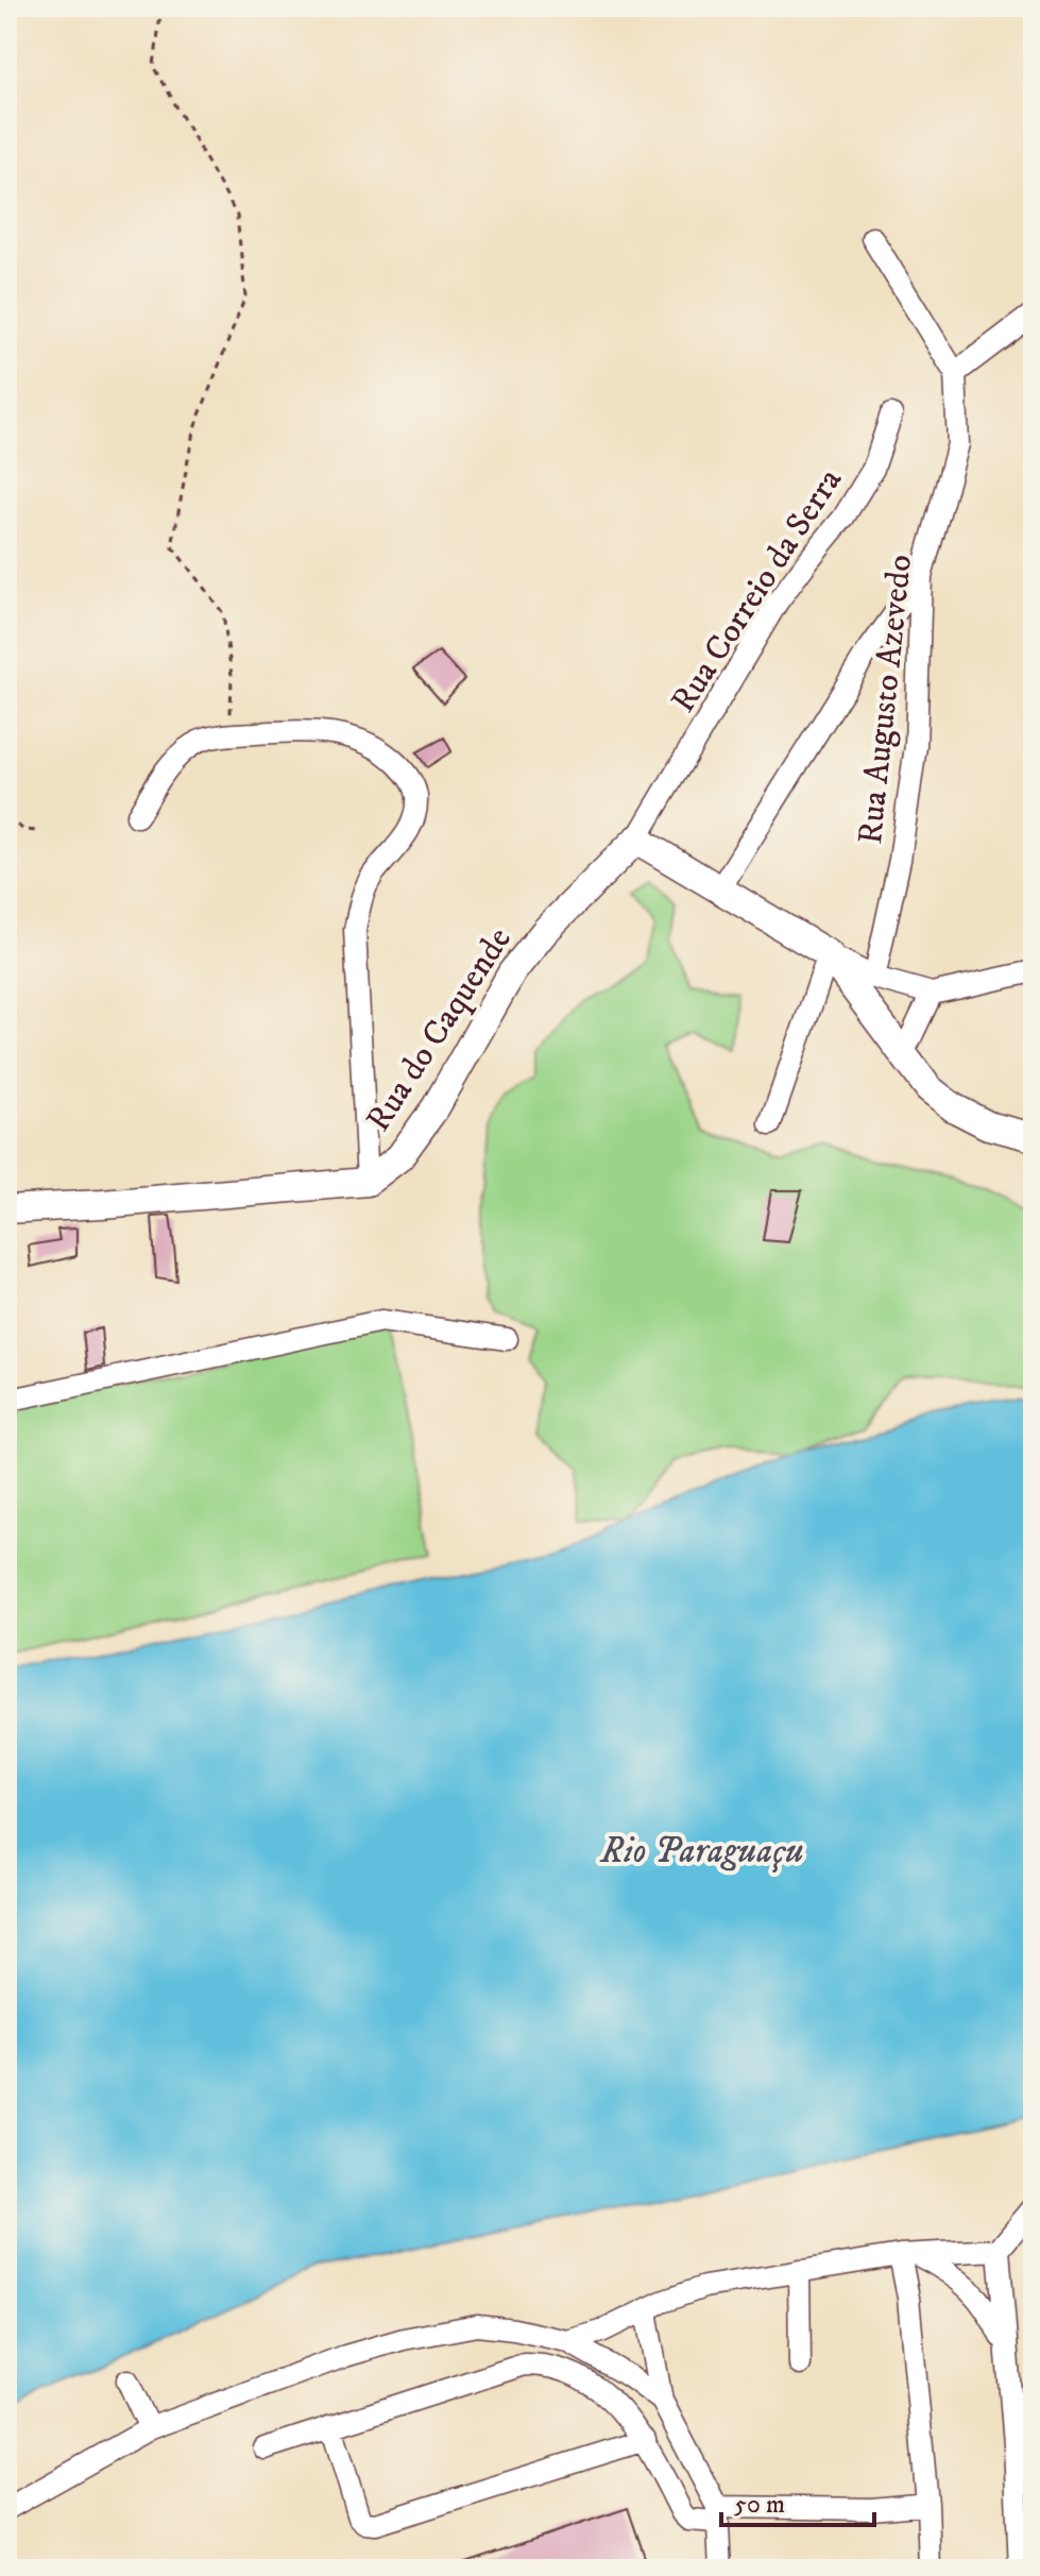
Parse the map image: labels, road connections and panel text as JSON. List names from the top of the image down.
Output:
{
  "streets": {
    "street": ["Rua Correio da Serra", "Rua Augusto Azevedo", "Rua do Caquende"]
  },
  "crossings": [
    ["Rua Correio da Serra", "Rua do Caquende"]
  ],
  "water": ["Rio Paraguaçu"],
  "scale_bar": "50 m"
}
